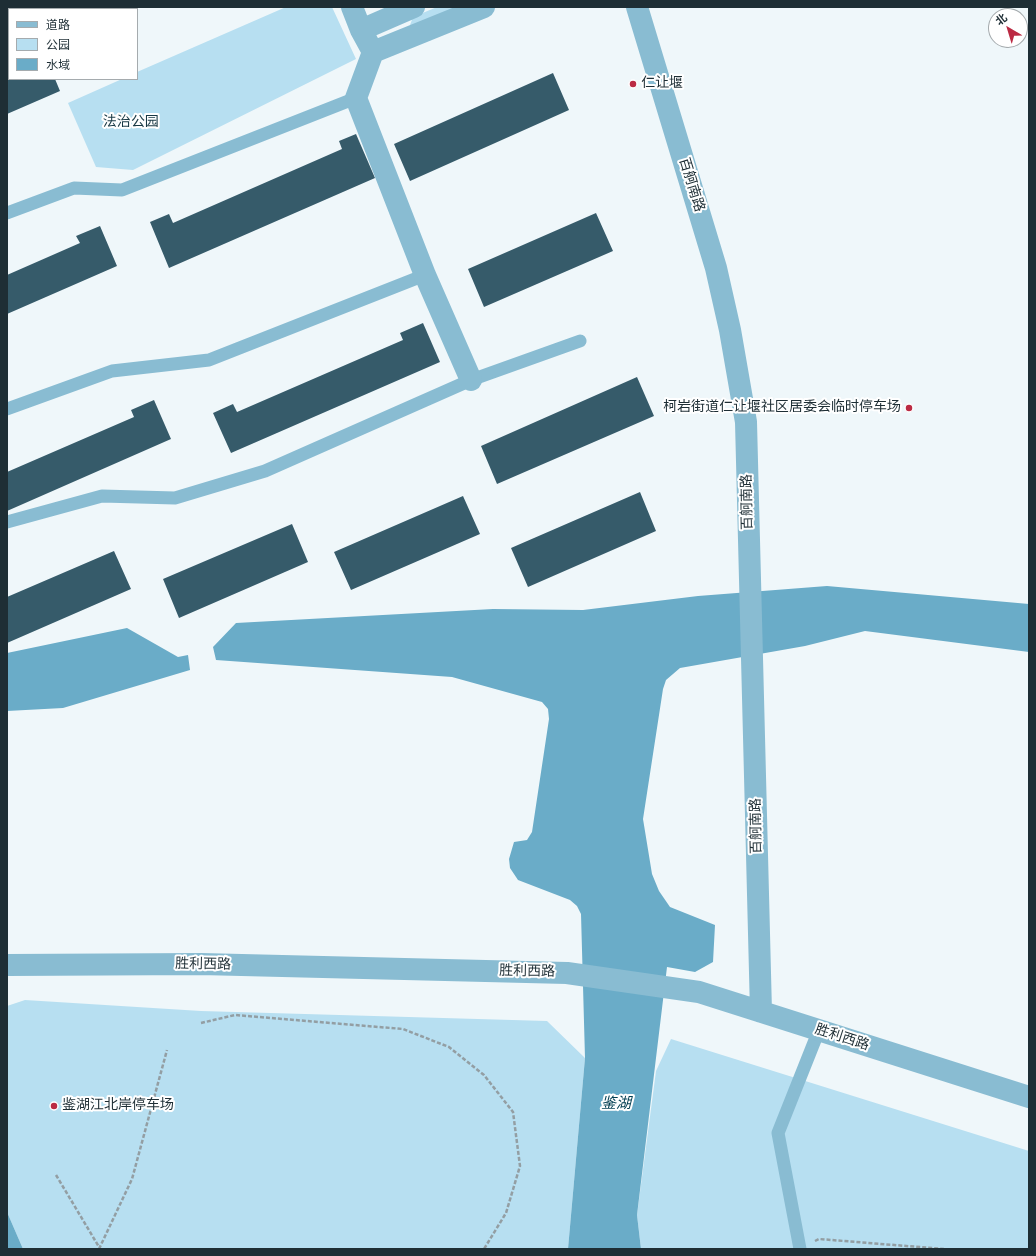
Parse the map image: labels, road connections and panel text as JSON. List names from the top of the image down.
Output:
{
  "streets": {
    "street": ["百舸南路", "胜利西路"]
  },
  "crossings": [
    ["百舸南路", "胜利西路"]
  ],
  "water": ["鉴湖"],
  "parks": ["法治公园"],
  "places": ["仁让堰", "柯岩街道仁让堰社区居委会临时停车场", "鉴湖江北岸停车场"],
  "legend": ["道路", "公园", "水域"],
  "north": "top left"
}
